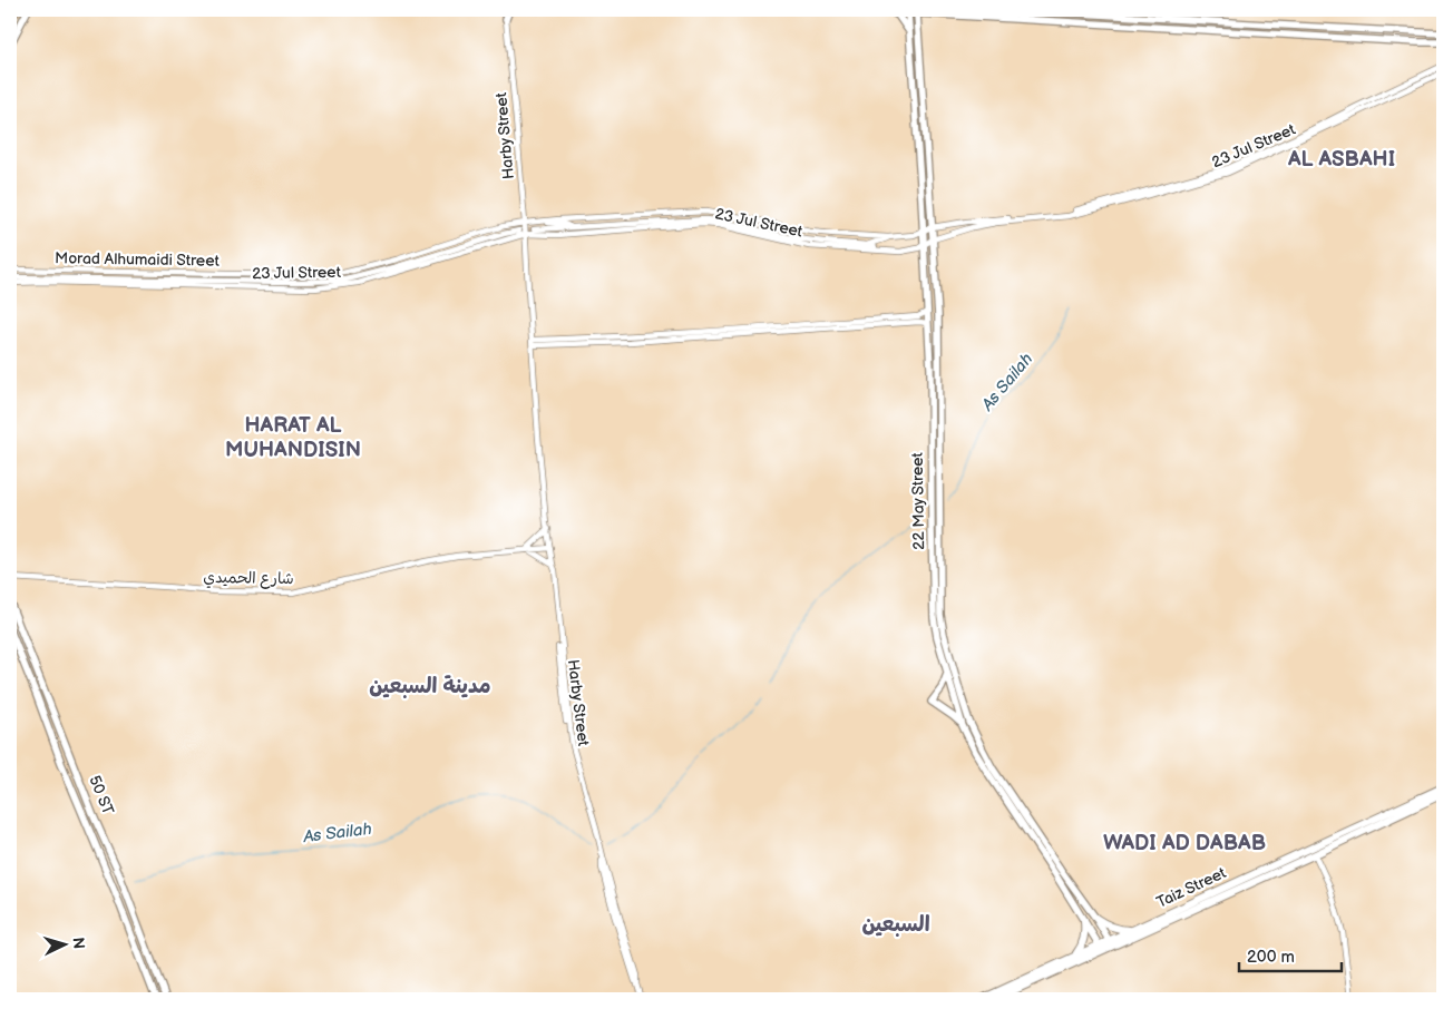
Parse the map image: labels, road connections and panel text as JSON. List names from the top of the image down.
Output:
{
  "streets": {
    "highway": ["Taiz Street"],
    "main road": ["22 May Street", "50 ST"],
    "street": [
      "Harby Street",
      "23 Jul Street",
      "Morad Alhumaidi Street",
      "شارع الحميدي"
    ]
  },
  "crossings": [
    ["Harby Street", "23 Jul Street"],
    ["Harby Street", "Morad Alhumaidi Street"],
    ["Harby Street", "شارع الحميدي"],
    ["23 Jul Street", "Morad Alhumaidi Street"],
    ["23 Jul Street", "22 May Street"],
    ["22 May Street", "Taiz Street"]
  ],
  "districts": [
    "AL ASBAHI",
    "HARAT AL MUHANDISIN",
    "مدينة السبعين",
    "WADI AD DABAB",
    "السبعين"
  ],
  "water": ["As Sailah"],
  "scale_bar": "200 m",
  "north": "right"
}
